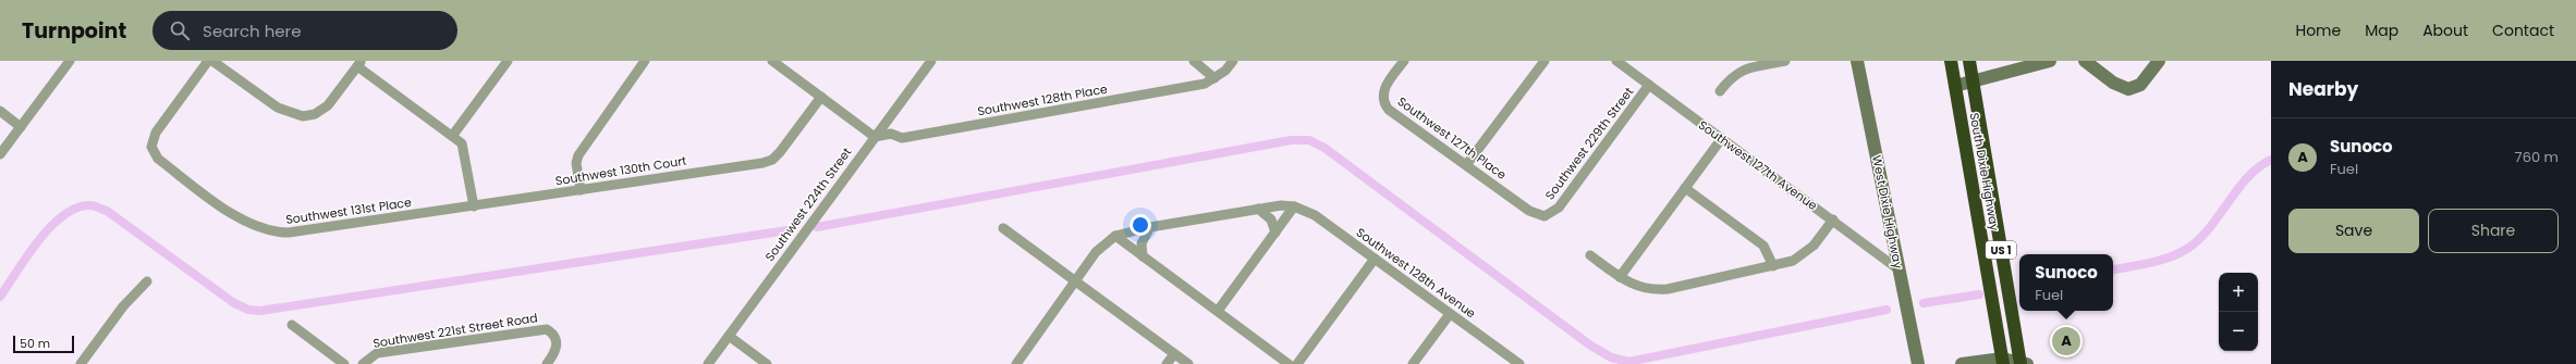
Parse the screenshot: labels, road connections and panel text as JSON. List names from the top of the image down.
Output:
{
  "streets": {
    "highway": ["South Dixie Highway", "US 1"],
    "street": [
      "Southwest 128th Place",
      "Southwest 127th Place",
      "Southwest 229th Street",
      "Southwest 127th Avenue",
      "Southwest 130th Court",
      "Southwest 224th Street",
      "Southwest 131st Place",
      "West Dixie Highway",
      "Southwest 128th Avenue",
      "Southwest 221st Street Road"
    ]
  },
  "crossings": [
    ["Southwest 128th Place", "Southwest 224th Street"],
    ["Southwest 127th Place", "Southwest 229th Street"],
    ["Southwest 229th Street", "Southwest 127th Avenue"],
    ["Southwest 127th Avenue", "West Dixie Highway"],
    ["Southwest 130th Court", "Southwest 131st Place"]
  ],
  "scale_bar": "50 m",
  "page": {
    "header": "Turnpoint",
    "search": "Search here",
    "nav": [
      "Home",
      "Map",
      "About",
      "Contact"
    ],
    "heading": "Nearby",
    "list": [
      {
        "mark": "A",
        "name": "Sunoco",
        "note": "Fuel",
        "value": "760 m"
      }
    ],
    "buttons": ["Save", "Share"],
    "popup": ["Sunoco", "Fuel"],
    "map_buttons": ["+", "−"],
    "pins": "A",
    "scale": "50 m"
  }
}
